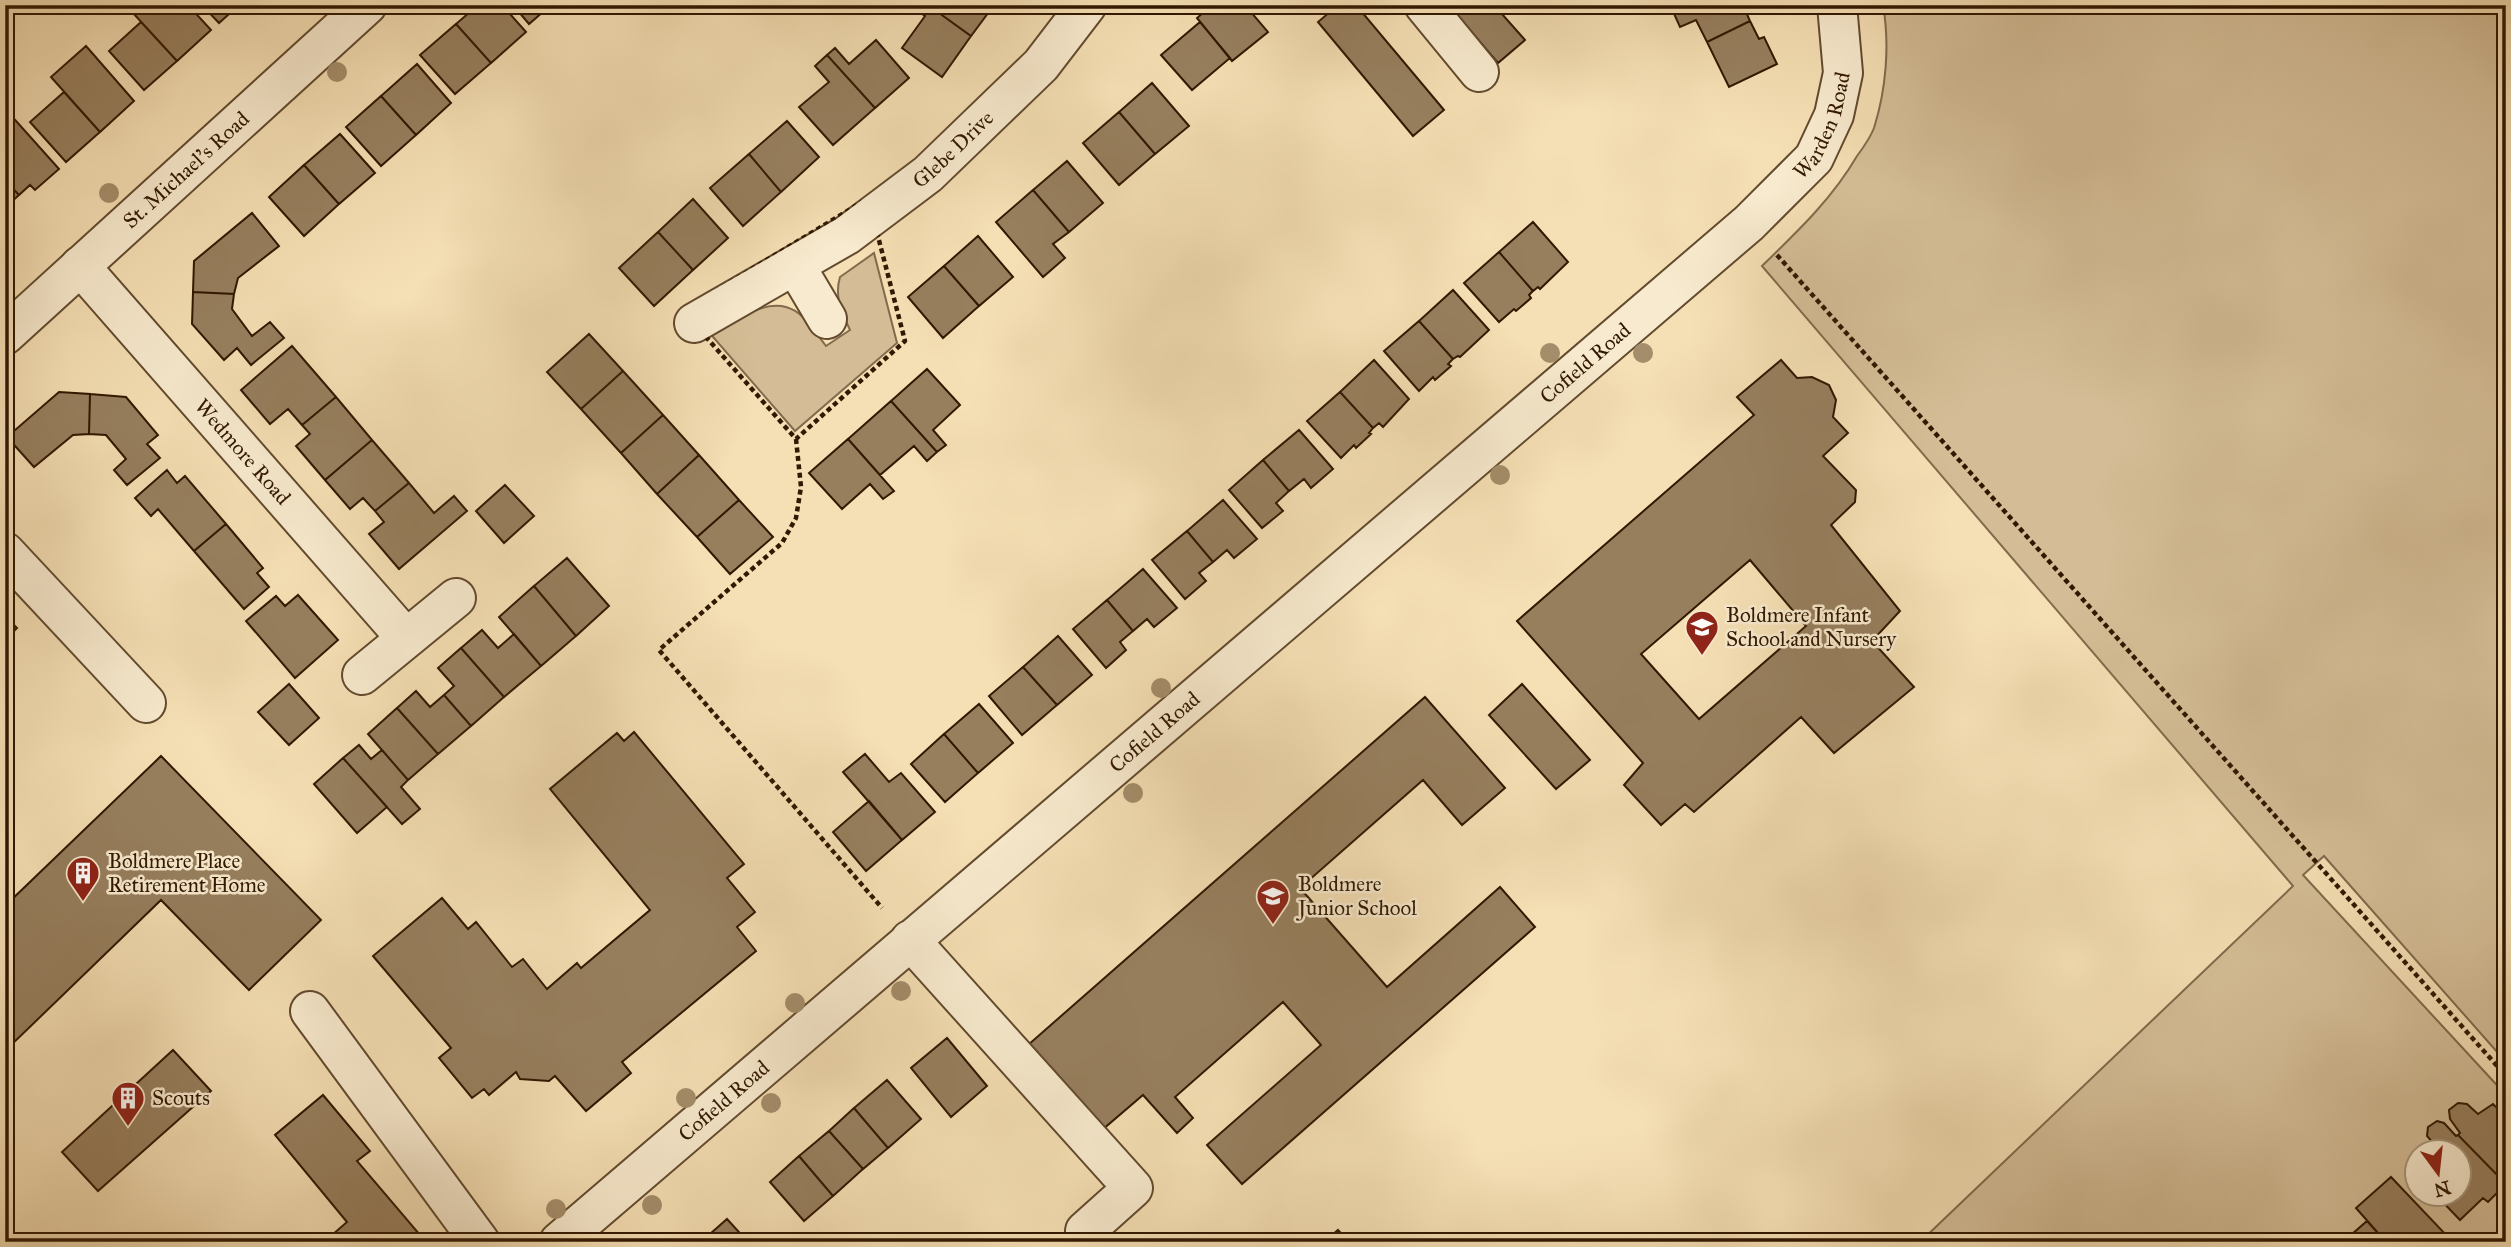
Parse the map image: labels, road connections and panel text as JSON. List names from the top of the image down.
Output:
{
  "streets": {
    "street": [
      "Warden Road",
      "Glebe Drive",
      "St. Michael's Road",
      "Cofield Road",
      "Wedmore Road"
    ]
  },
  "crossings": [
    ["Warden Road", "Cofield Road"],
    ["St. Michael's Road", "Wedmore Road"]
  ],
  "places": {
    "school or university": ["Boldmere Infant School and Nursery", "Boldmere Junior School"],
    "building": ["Boldmere Place Retirement Home", "Scouts"]
  },
  "north": "bottom"
}
